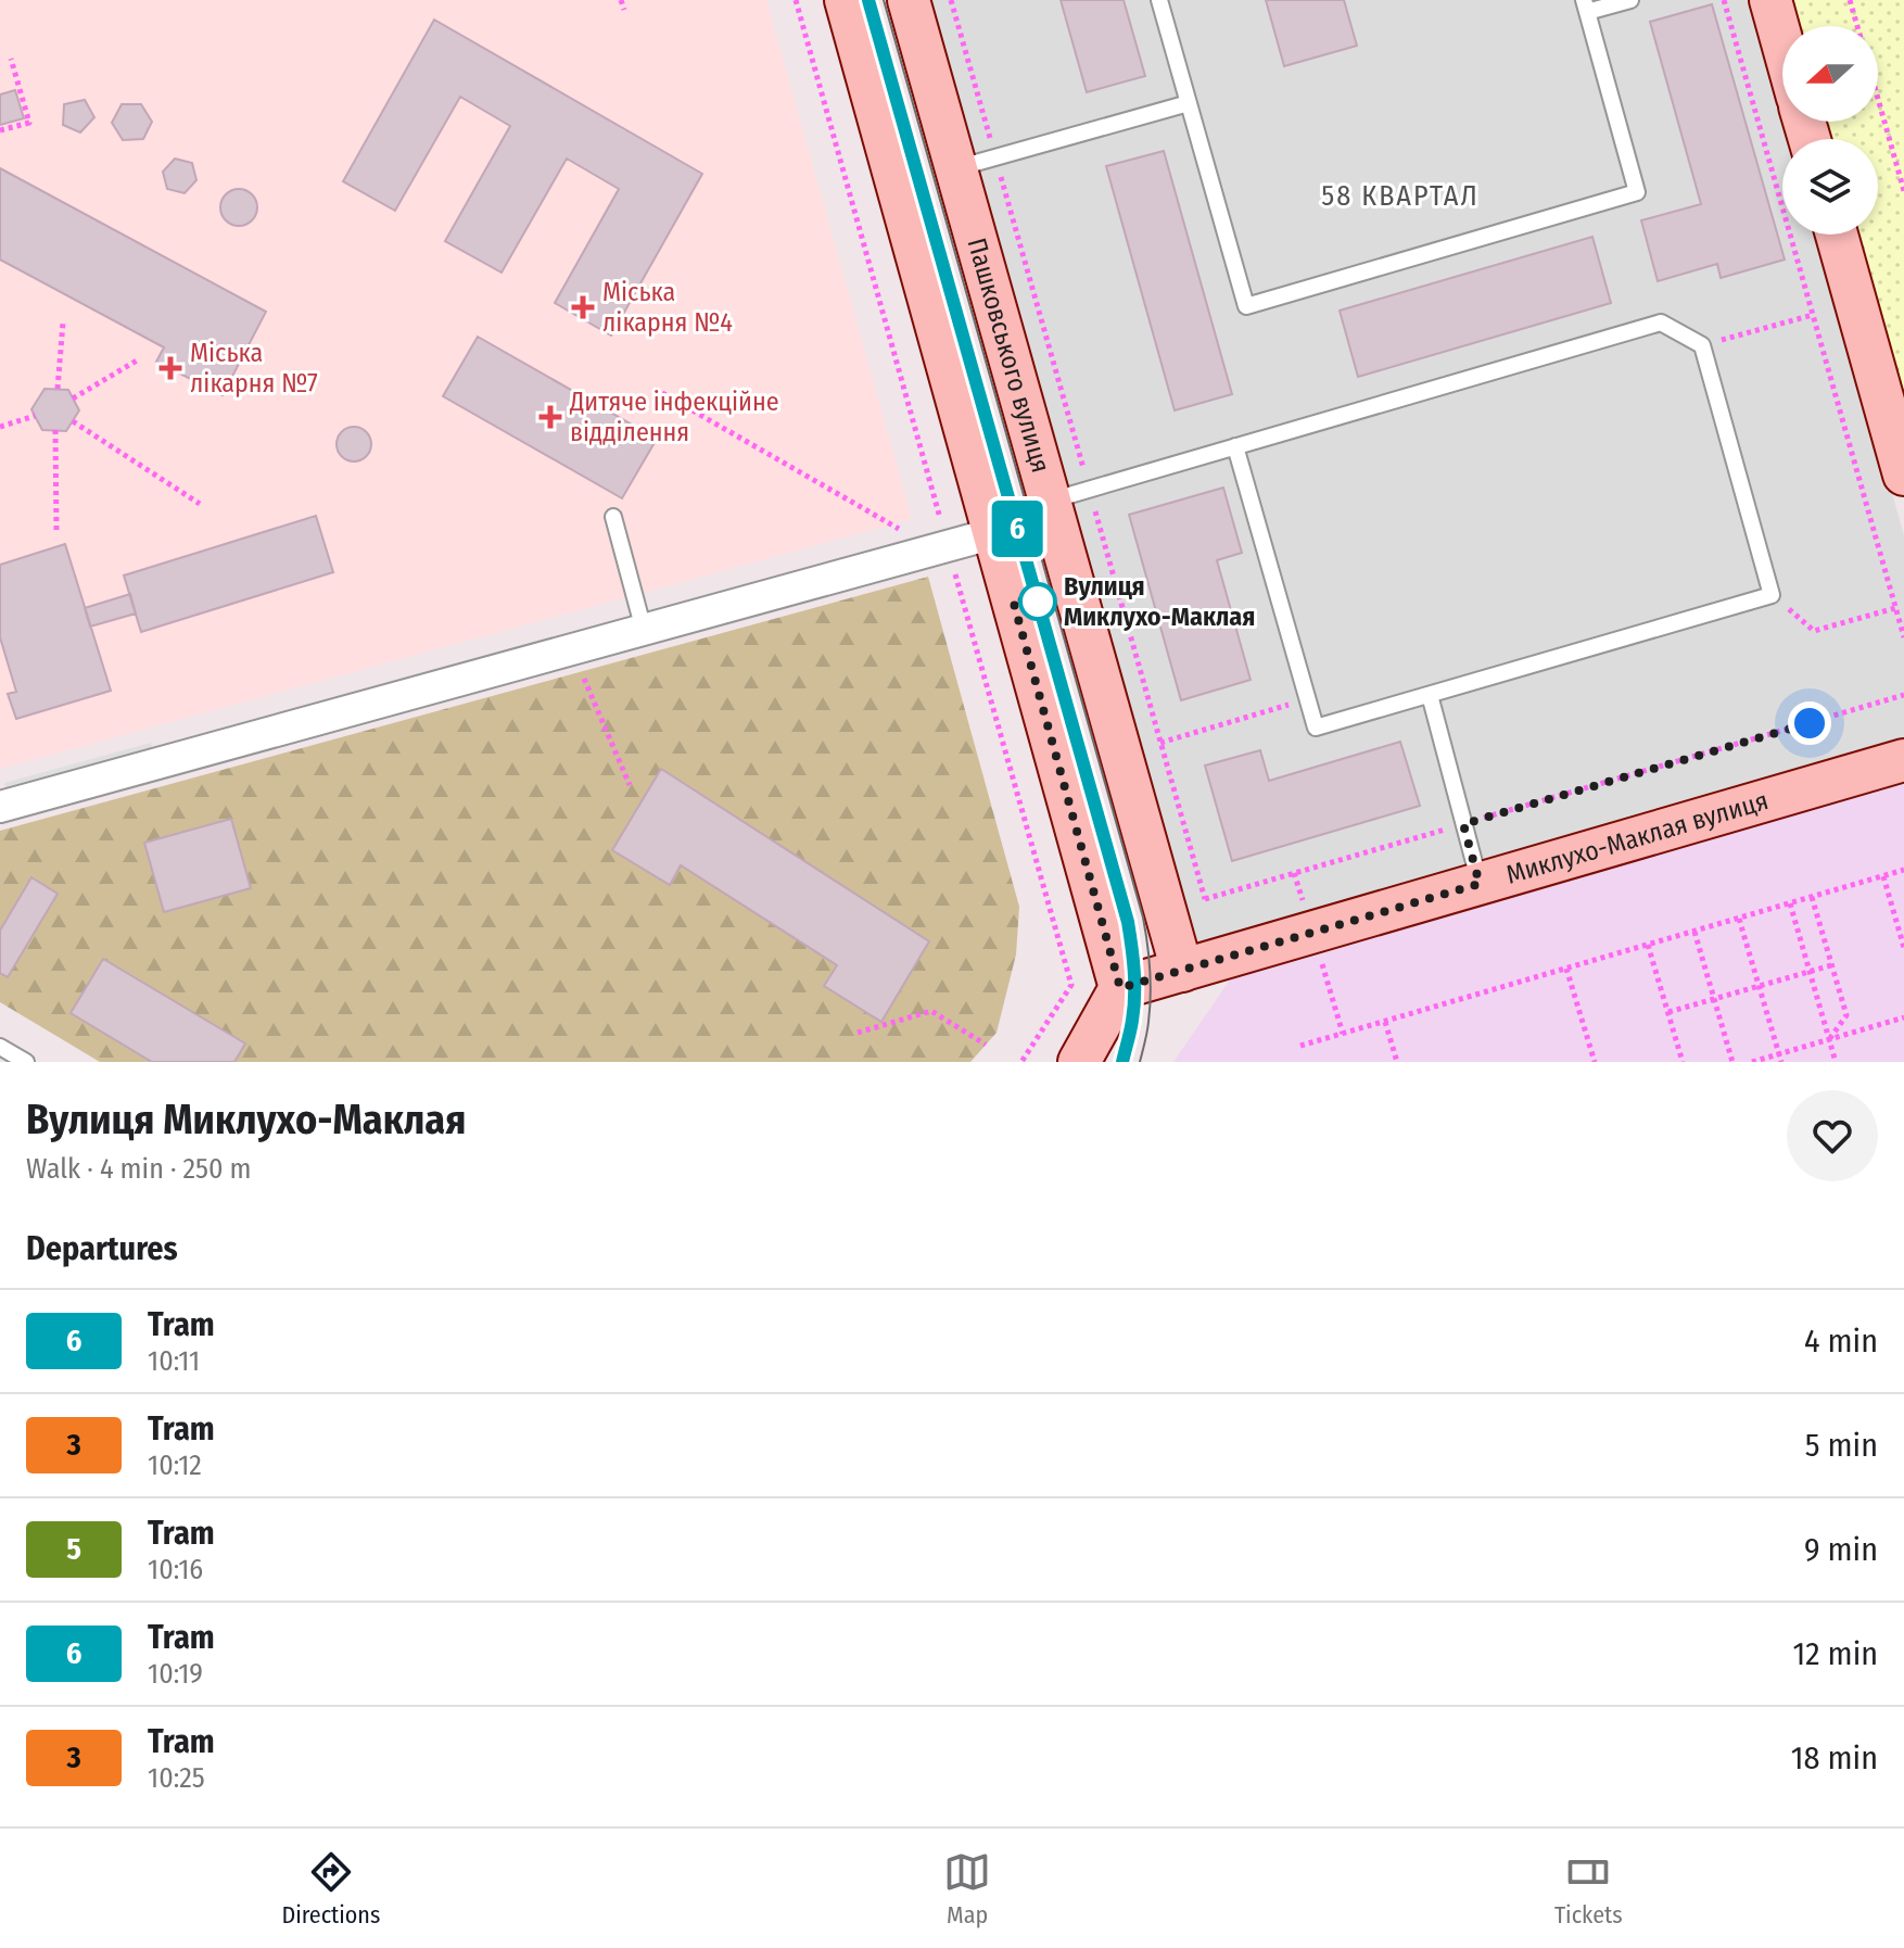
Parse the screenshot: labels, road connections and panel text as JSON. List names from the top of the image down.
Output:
{
  "streets": {
    "street": ["Пашковського вулиця", "Миклухо-Маклая вулиця"]
  },
  "crossings": [
    ["Пашковського вулиця", "Миклухо-Маклая вулиця"]
  ],
  "districts": ["58 КВАРТАЛ"],
  "places": {
    "health": ["Міська лікарня №4", "Міська лікарня №7", "Дитяче інфекційне відділення"],
    "other": ["Вулиця Миклухо-Маклая"]
  },
  "lines": ["tram line 6"],
  "north": "left",
  "page": {
    "on_map": "6",
    "heading": [
      ["Вулиця Миклухо-Маклая", "Walk · 4 min · 250 m"],
      "Departures"
    ],
    "list": [
      {
        "mark": "6",
        "name": "Tram",
        "note": "10:11",
        "value": "4 min"
      },
      {
        "mark": "3",
        "name": "Tram",
        "note": "10:12",
        "value": "5 min"
      },
      {
        "mark": "5",
        "name": "Tram",
        "note": "10:16",
        "value": "9 min"
      },
      {
        "mark": "6",
        "name": "Tram",
        "note": "10:19",
        "value": "12 min"
      },
      {
        "mark": "3",
        "name": "Tram",
        "note": "10:25",
        "value": "18 min"
      }
    ],
    "tabs": ["Directions", "Map", "Tickets"]
  }
}
